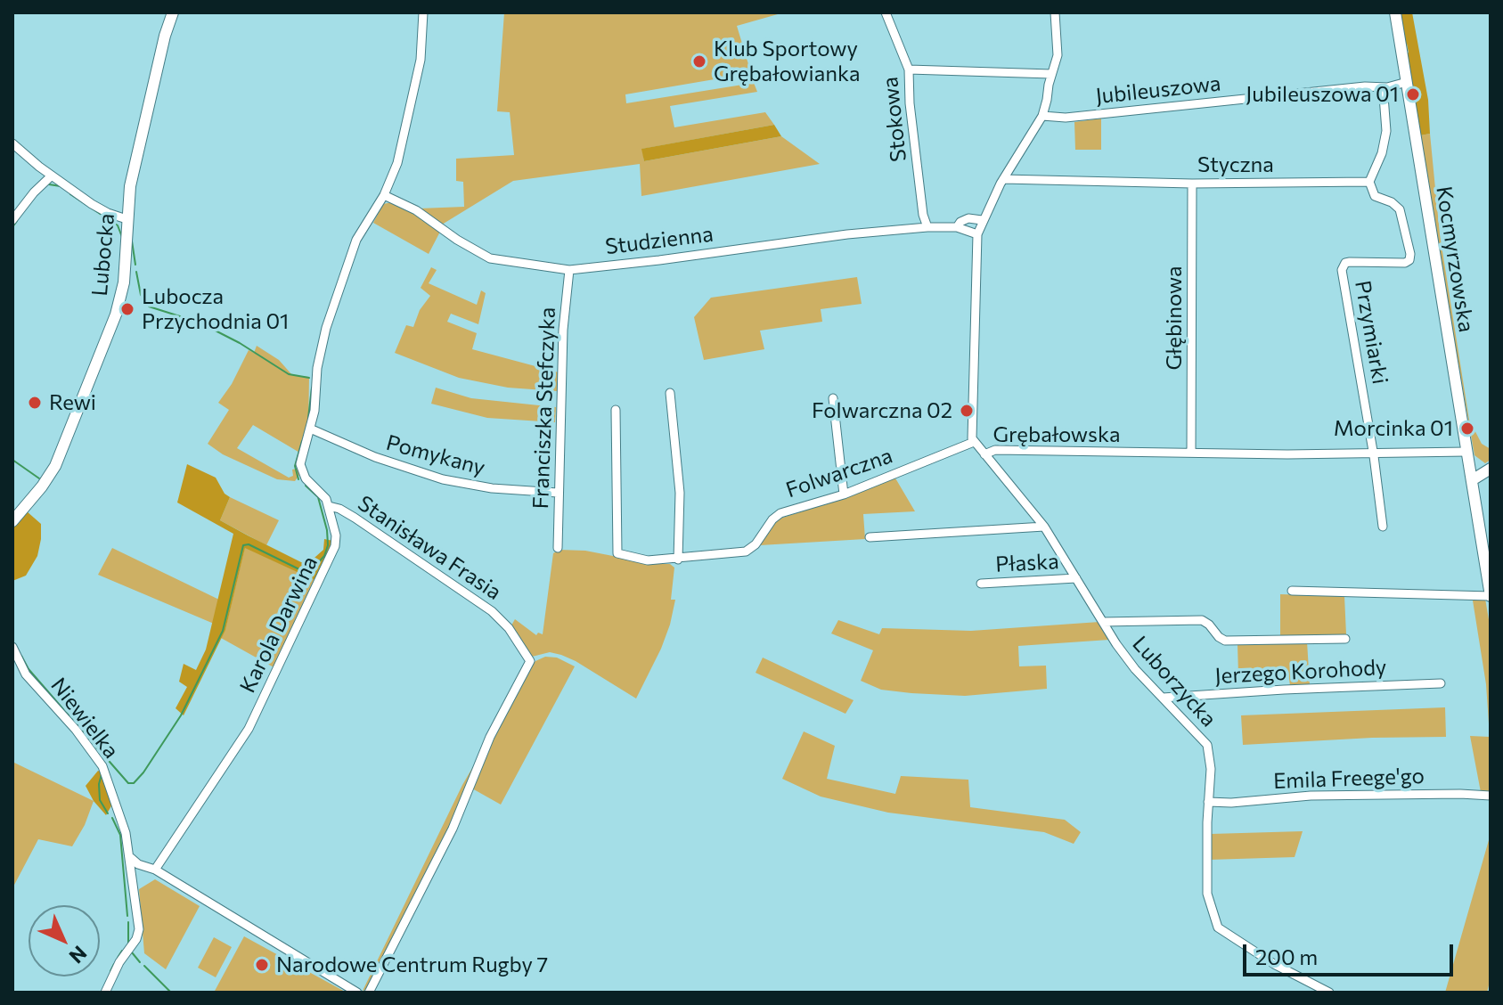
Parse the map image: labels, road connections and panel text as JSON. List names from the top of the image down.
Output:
{
  "streets": {
    "main road": ["Lubocka", "Kocmyrzowska"],
    "street": [
      "Jubileuszowa",
      "Stokowa",
      "Styczna",
      "Studzienna",
      "Głębinowa",
      "Przymiarki",
      "Franciszka Stefczyka",
      "Grębałowska",
      "Pomykany",
      "Folwarczna",
      "Stanisława Frasia",
      "Płaska",
      "Karola Darwina",
      "Jerzego Korohody",
      "Luborzycka",
      "Niewielka",
      "Emila Freege'go"
    ]
  },
  "crossings": [
    ["Jubileuszowa", "Kocmyrzowska"],
    ["Jubileuszowa", "Grębałowska"],
    ["Stokowa", "Studzienna"],
    ["Styczna", "Głębinowa"],
    ["Styczna", "Przymiarki"],
    ["Styczna", "Grębałowska"],
    ["Studzienna", "Franciszka Stefczyka"],
    ["Studzienna", "Grębałowska"],
    ["Studzienna", "Karola Darwina"],
    ["Kocmyrzowska", "Grębałowska"],
    ["Głębinowa", "Grębałowska"],
    ["Przymiarki", "Grębałowska"],
    ["Franciszka Stefczyka", "Pomykany"],
    ["Grębałowska", "Folwarczna"],
    ["Grębałowska", "Luborzycka"],
    ["Pomykany", "Karola Darwina"],
    ["Stanisława Frasia", "Karola Darwina"],
    ["Płaska", "Luborzycka"],
    ["Jerzego Korohody", "Luborzycka"],
    ["Luborzycka", "Emila Freege'go"]
  ],
  "places": [
    "Klub Sportowy Grębałowianka",
    "Jubileuszowa 01",
    "Lubocza Przychodnia 01",
    "Rewi",
    "Folwarczna 02",
    "Morcinka 01",
    "Narodowe Centrum Rugby 7"
  ],
  "scale_bar": "200 m",
  "north": "bottom right"
}
